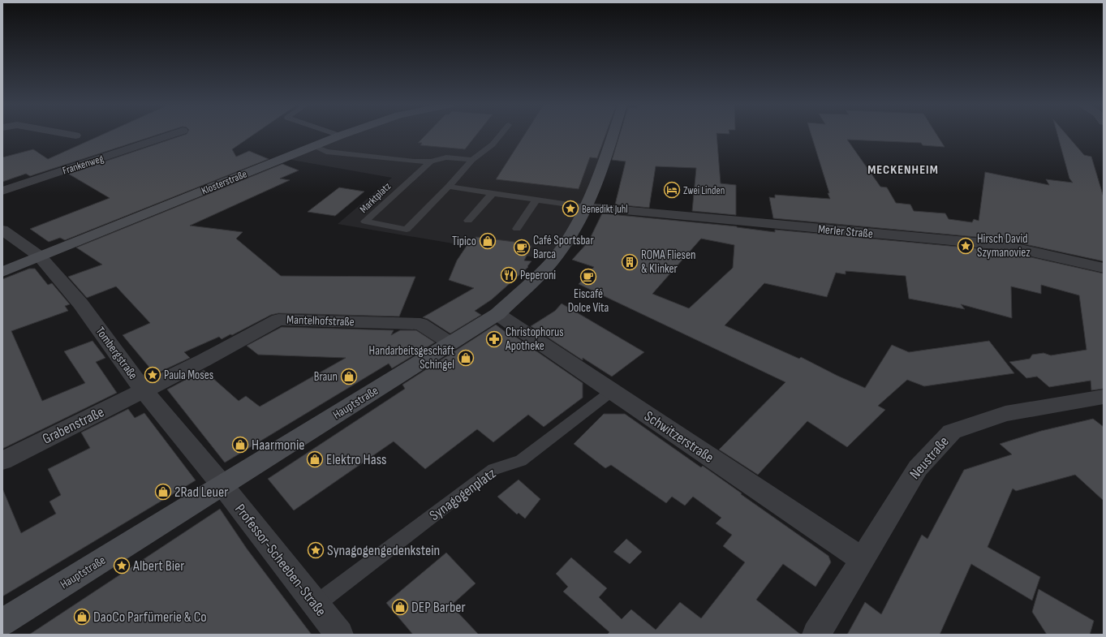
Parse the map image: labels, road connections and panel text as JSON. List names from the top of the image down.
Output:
{
  "streets": {
    "main road": ["Klosterstraße", "Hauptstraße"],
    "street": [
      "Frankenweg",
      "Merler Straße",
      "Mantelhofstraße",
      "Tombergstraße",
      "Grabenstraße",
      "Schwitzerstraße",
      "Neustraße",
      "Professor-Scheeben-Straße"
    ],
    "lane": ["Marktplatz", "Synagogenplatz"]
  },
  "crossings": [
    ["Klosterstraße", "Tombergstraße"],
    ["Merler Straße", "Hauptstraße"],
    ["Mantelhofstraße", "Tombergstraße"],
    ["Mantelhofstraße", "Hauptstraße"],
    ["Mantelhofstraße", "Grabenstraße"],
    ["Tombergstraße", "Hauptstraße"],
    ["Tombergstraße", "Grabenstraße"],
    ["Tombergstraße", "Professor-Scheeben-Straße"],
    ["Hauptstraße", "Schwitzerstraße"],
    ["Hauptstraße", "Professor-Scheeben-Straße"],
    ["Schwitzerstraße", "Neustraße"],
    ["Schwitzerstraße", "Synagogenplatz"],
    ["Synagogenplatz", "Professor-Scheeben-Straße"]
  ],
  "districts": ["MECKENHEIM"],
  "places": {
    "hotel": ["Zwei Linden"],
    "place": [
      "Benedikt Juhl",
      "Hirsch David Szymanoviez",
      "Paula Moses",
      "Synagogengedenkstein",
      "Albert Bier"
    ],
    "shop": [
      "Tipico",
      "Handarbeitsgeschäft Schingel",
      "Braun",
      "Haarmonie",
      "Elektro Hass",
      "2Rad Leuer",
      "DEP Barber",
      "DaoCo Parfümerie & Co"
    ],
    "cafe": ["Café Sportsbar Barca", "Eiscafé Dolce Vita"],
    "building": ["ROMA Fliesen & Klinker"],
    "restaurant": ["Peperoni"],
    "pharmacy": ["Christophorus Apotheke"]
  }
}
